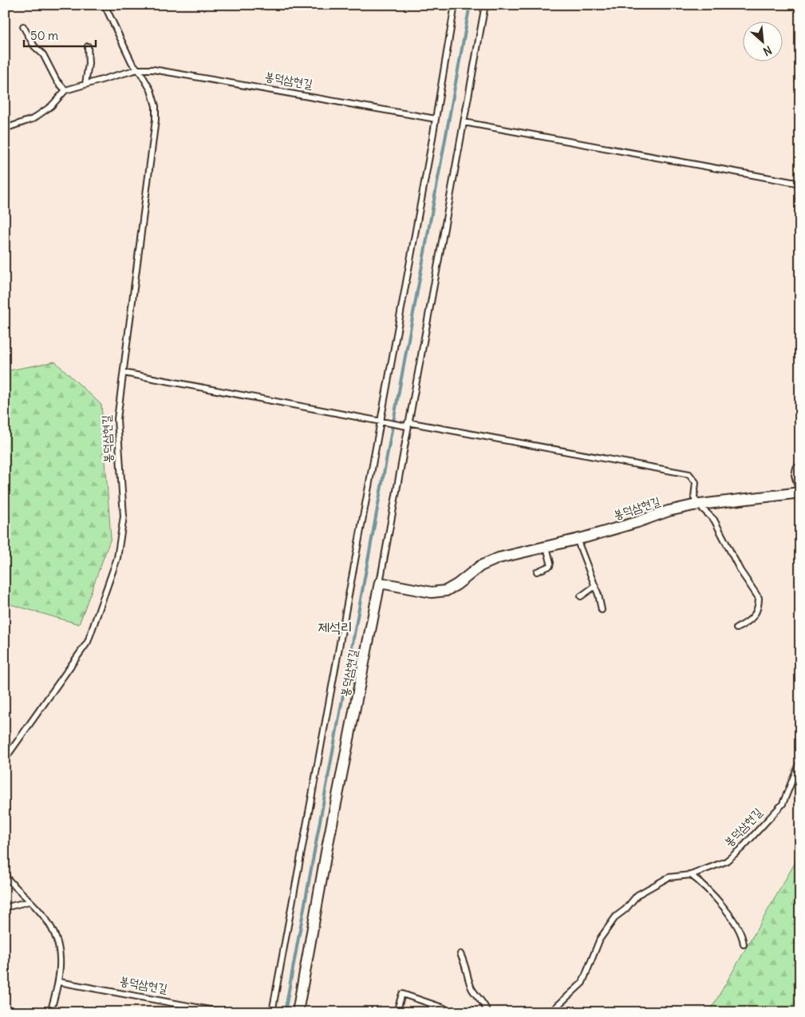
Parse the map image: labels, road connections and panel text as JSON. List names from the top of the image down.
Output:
{
  "streets": {
    "street": ["봉덕삼현길"]
  },
  "districts": ["제석리"],
  "scale_bar": "50 m",
  "north": "bottom right"
}
